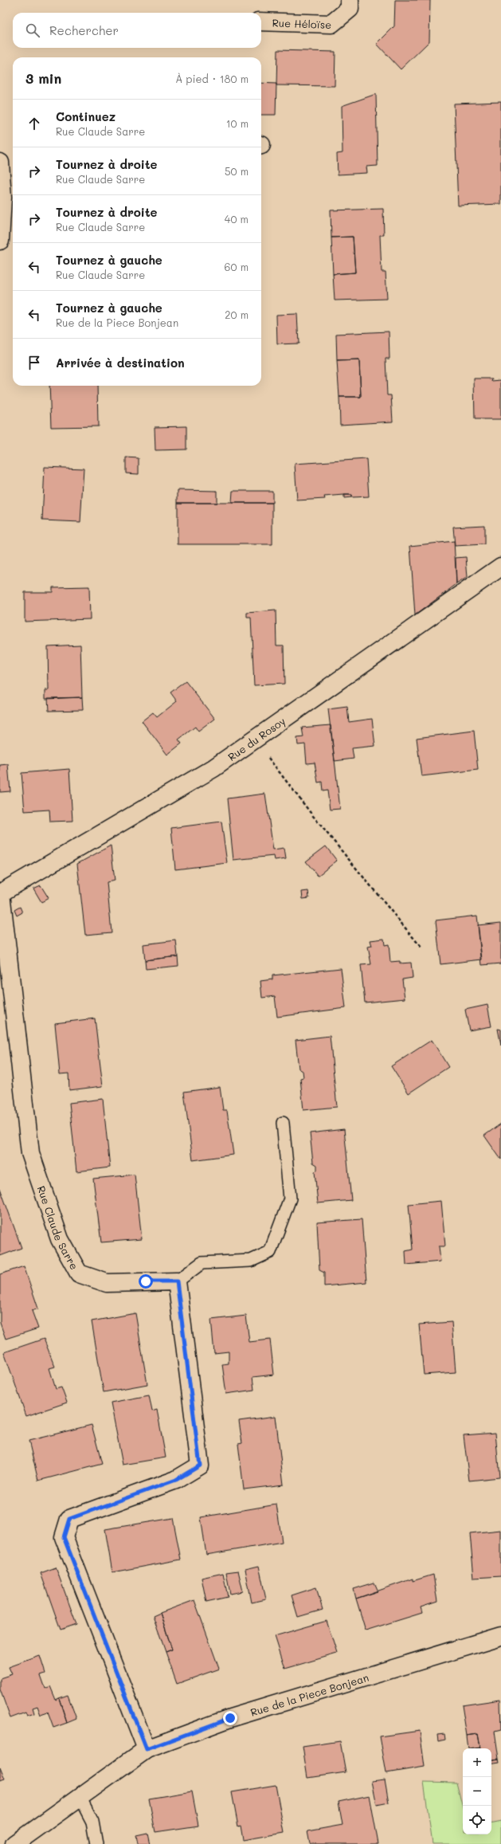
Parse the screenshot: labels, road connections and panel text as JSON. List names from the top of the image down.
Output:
{
  "streets": {
    "street": [
      "Rue Héloïse",
      "Rue du Rosoy",
      "Rue Claude Sarre",
      "Rue de la Piece Bonjean"
    ]
  },
  "crossings": [
    ["Rue du Rosoy", "Rue Claude Sarre"]
  ],
  "page": {
    "search": "Rechercher",
    "heading": ["3 min", "À pied · 180 m"],
    "list": [
      ["Continuez", "Rue Claude Sarre", "10 m"],
      ["Tournez à droite", "Rue Claude Sarre", "50 m"],
      ["Tournez à droite", "Rue Claude Sarre", "40 m"],
      ["Tournez à gauche", "Rue Claude Sarre", "60 m"],
      ["Tournez à gauche", "Rue de la Piece Bonjean", "20 m"],
      "Arrivée à destination"
    ],
    "map_buttons": ["+", "−"]
  }
}
